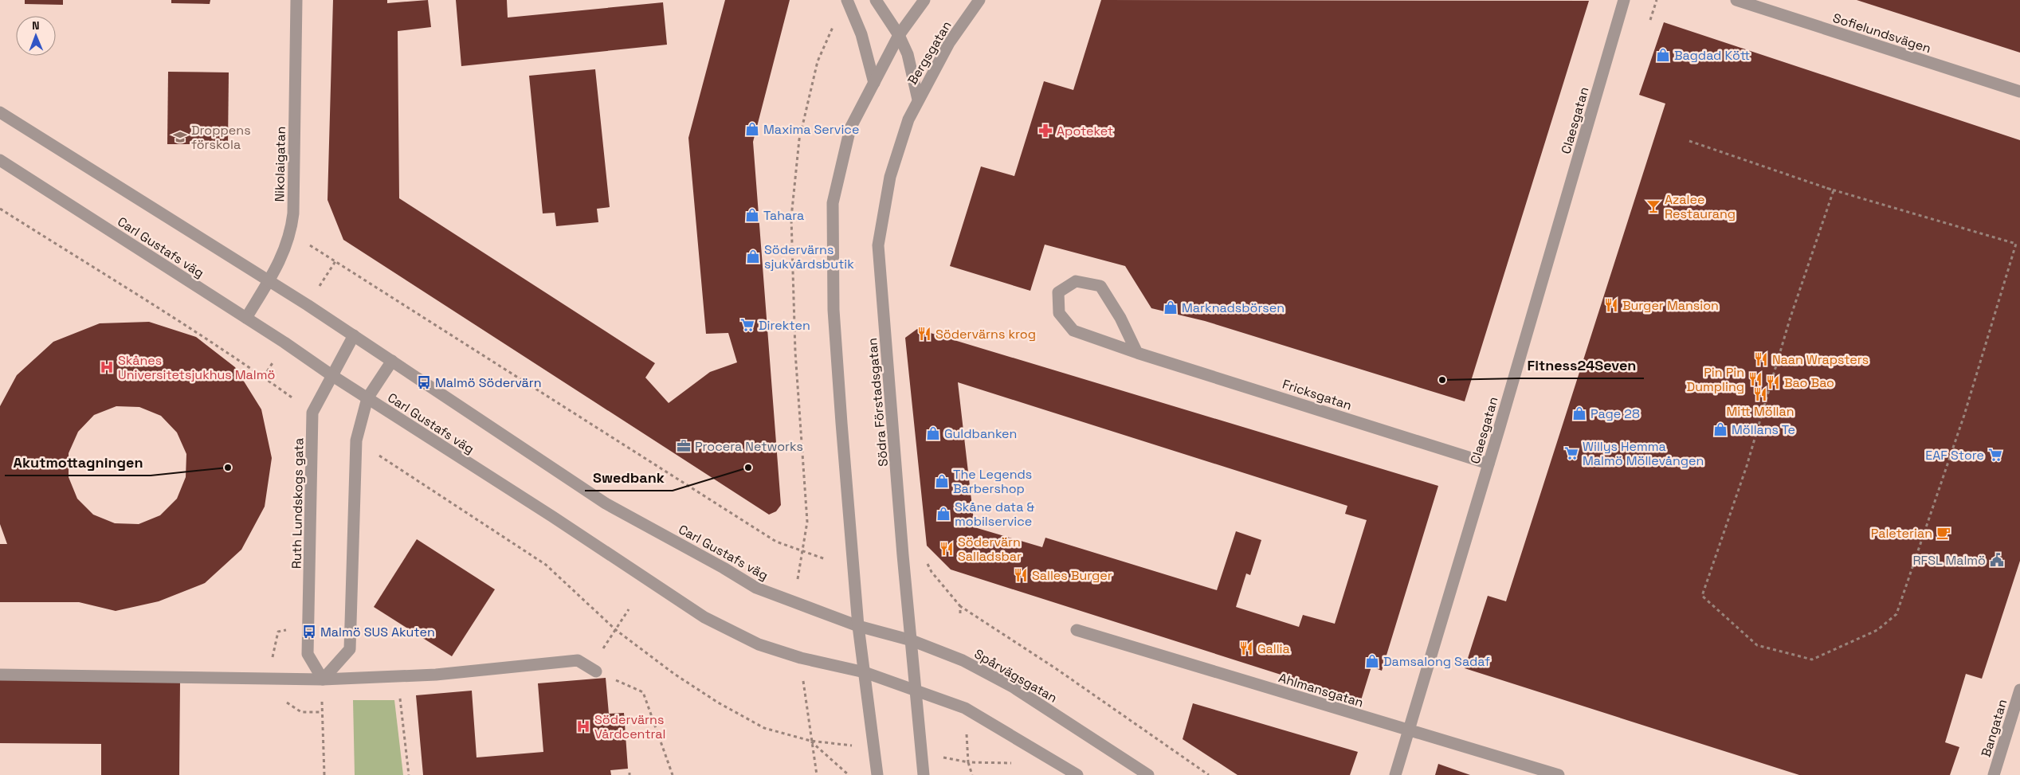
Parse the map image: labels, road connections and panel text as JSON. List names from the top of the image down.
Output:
{
  "streets": {
    "street": [
      "Sofielundsvägen",
      "Bergsgatan",
      "Claesgatan",
      "Nikolaigatan",
      "Carl Gustafs väg",
      "Fricksgatan",
      "Södra Förstadsgatan",
      "Ruth Lundskogs gata",
      "Spårvägsgatan",
      "Ahlmansgatan",
      "Bangatan"
    ]
  },
  "crossings": [
    ["Bergsgatan", "Södra Förstadsgatan"],
    ["Claesgatan", "Fricksgatan"],
    ["Claesgatan", "Ahlmansgatan"],
    ["Nikolaigatan", "Carl Gustafs väg"],
    ["Carl Gustafs väg", "Ruth Lundskogs gata"],
    ["Carl Gustafs väg", "Spårvägsgatan"],
    ["Södra Förstadsgatan", "Spårvägsgatan"]
  ],
  "places": {
    "shop": [
      "Bagdad Kött",
      "Maxima Service",
      "Tahara",
      "Södervärns sjukvårdsbutik",
      "Marknadsbörsen",
      "Page 28",
      "Möllans Te",
      "Guldbanken",
      "The Legends Barbershop",
      "Skåne data & mobilservice",
      "Damsalong Sadaf"
    ],
    "pharmacy": ["Apoteket"],
    "school or university": ["Droppens förskola"],
    "bar": ["Azalee Restaurang"],
    "restaurant": [
      "Burger Mansion",
      "Södervärns krog",
      "Naan Wrapsters",
      "Pin Pin Dumpling",
      "Bao Bao",
      "Mitt Möllan",
      "Södervärn Salladsbar",
      "Salles Burger",
      "Gallia"
    ],
    "supermarket": ["Direkten", "Willys Hemma Malmö Möllevången", "EAF Store"],
    "hospital": ["Skånes Universitetsjukhus Malmö", "Södervärns Vårdcentral"],
    "other": ["Fitness24Seven", "Akutmottagningen", "Swedbank"],
    "bus stop": ["Malmö Södervärn", "Malmö SUS Akuten"],
    "office": ["Procera Networks"],
    "cafe": ["Paleterian"],
    "public building": ["RFSL Malmö"]
  },
  "north": "top"
}
